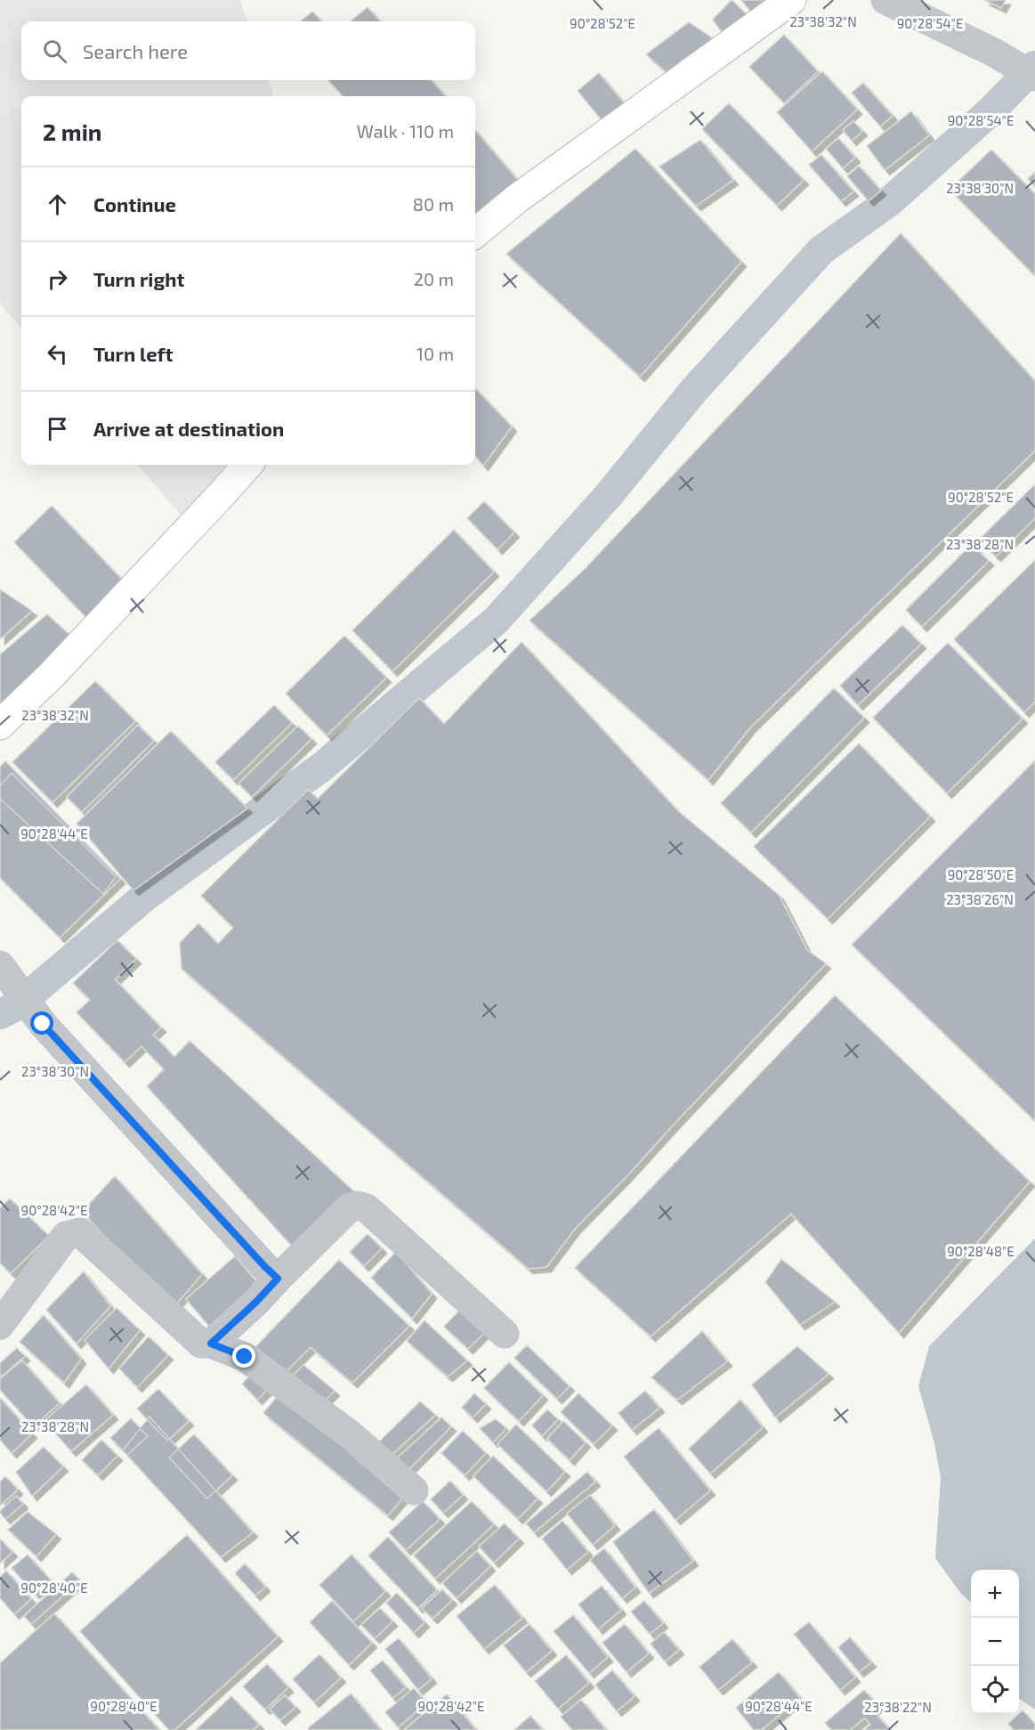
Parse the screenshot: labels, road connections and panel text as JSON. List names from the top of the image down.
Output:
{
  "page": {
    "search": "Search here",
    "heading": ["2 min", "Walk · 110 m"],
    "list": [
      ["Continue", "80 m"],
      ["Turn right", "20 m"],
      ["Turn left", "10 m"],
      "Arrive at destination"
    ],
    "map_buttons": ["+", "−"]
  },
  "coordinates": [
    "23°38'32\"N",
    "90°28'52\"E",
    "90°28'54\"E",
    "23°38'30\"N",
    "23°38'28\"N",
    "90°28'44\"E",
    "90°28'50\"E",
    "23°38'26\"N",
    "90°28'42\"E",
    "90°28'48\"E",
    "90°28'40\"E",
    "23°38'22\"N"
  ]
}
